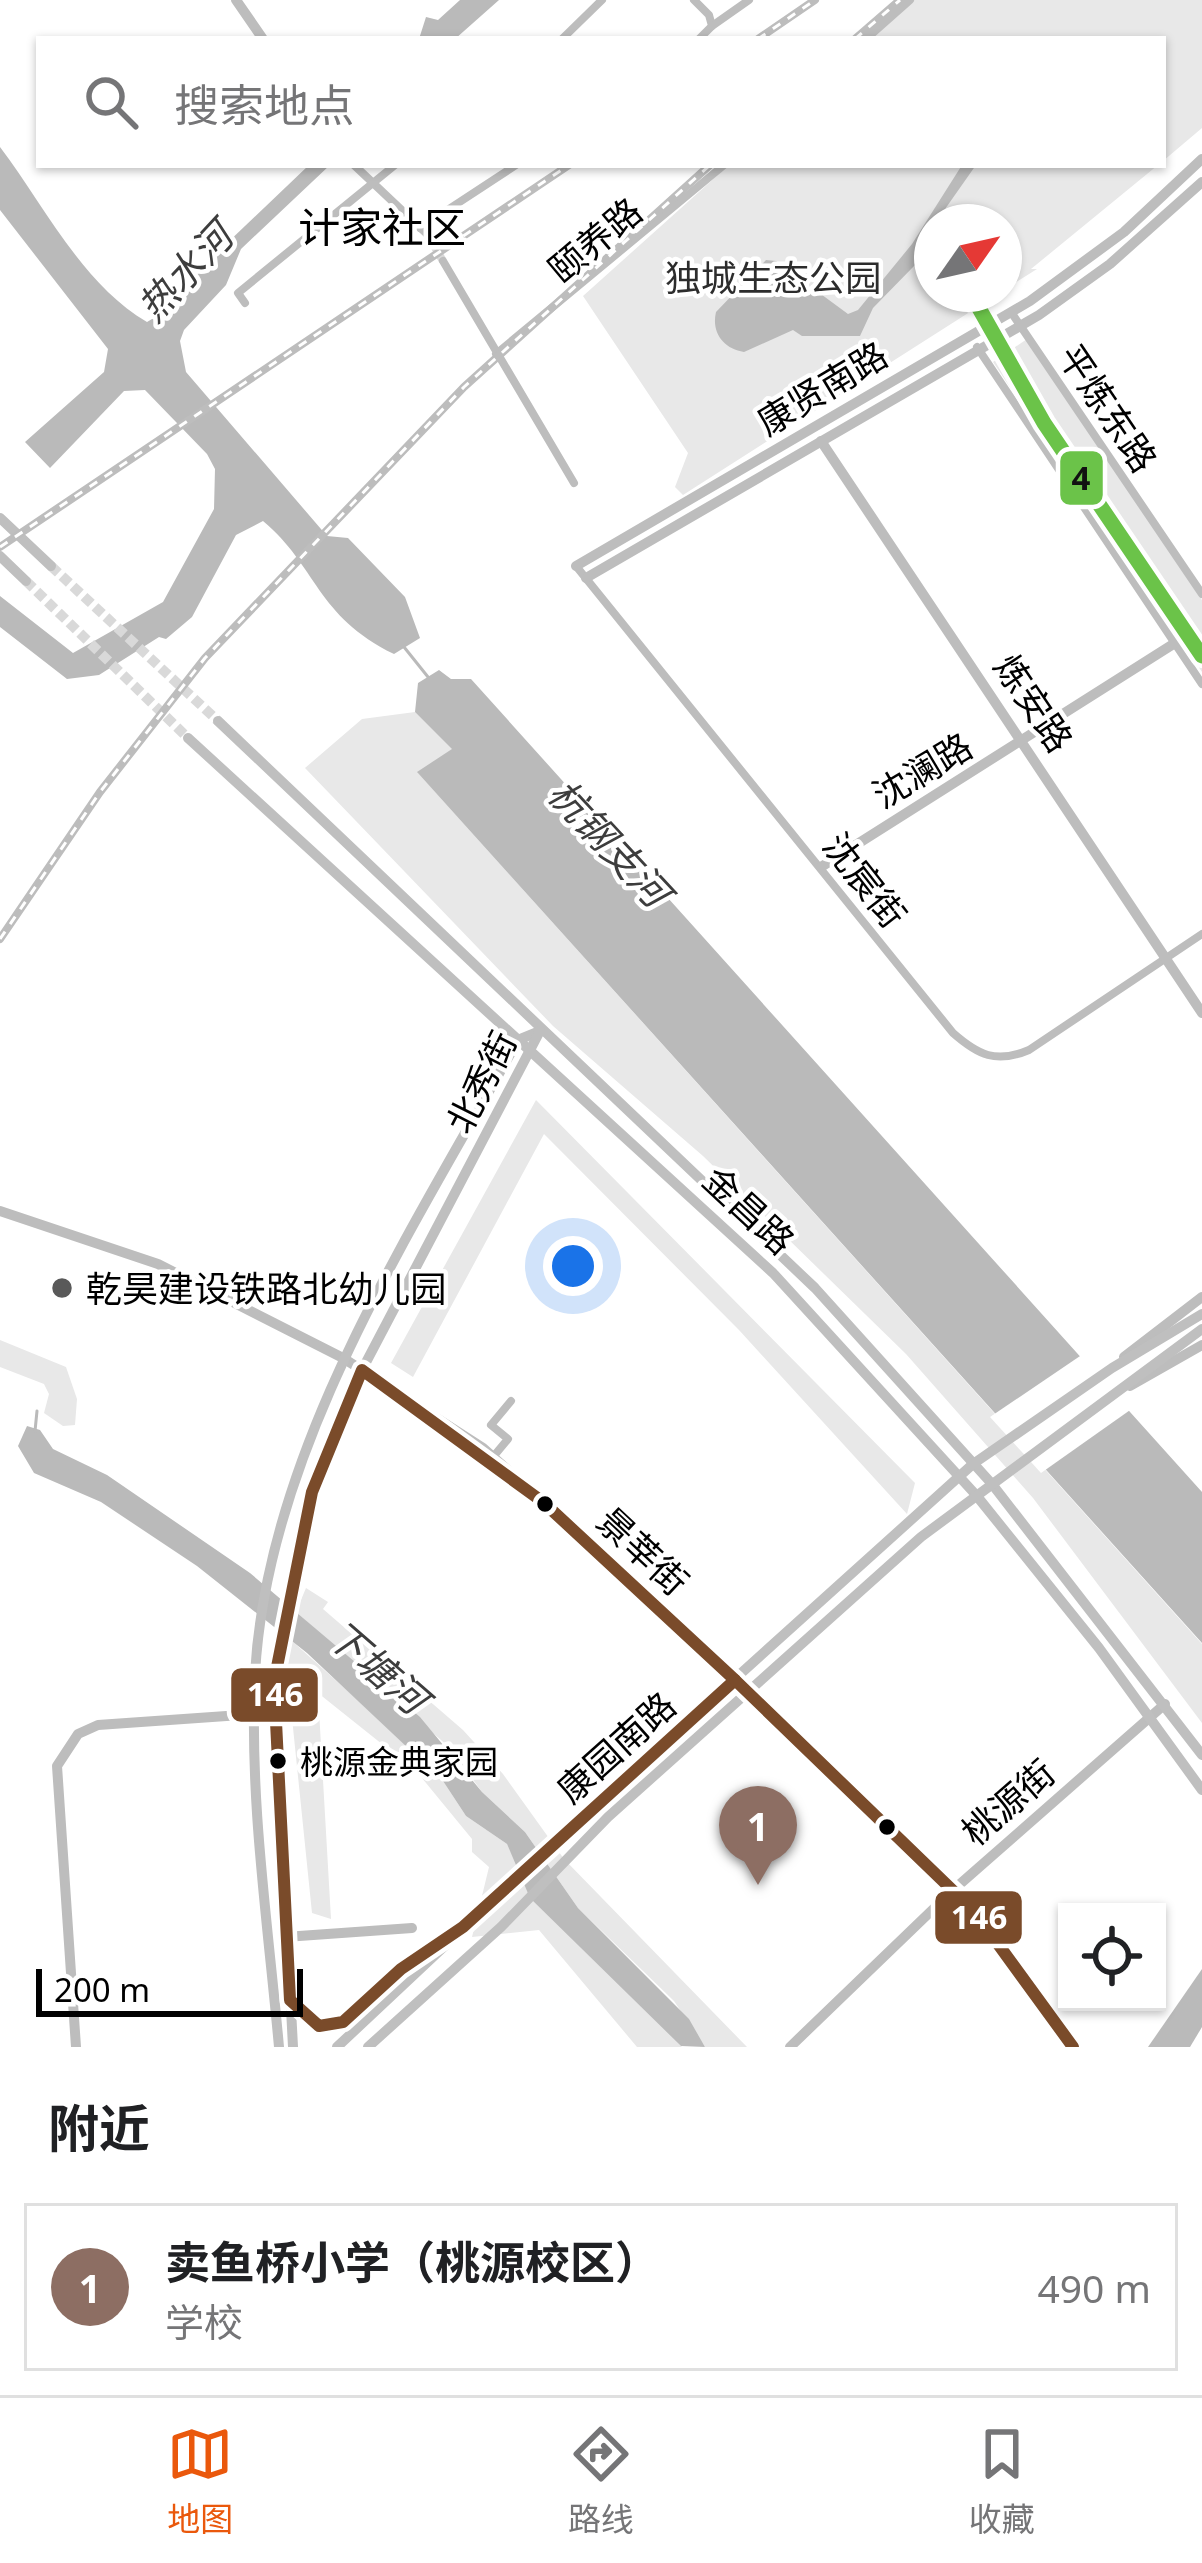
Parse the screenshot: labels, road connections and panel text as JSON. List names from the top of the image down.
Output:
{
  "streets": {
    "main road": ["北秀街", "金昌路", "康园南路"],
    "street": [
      "颐养路",
      "康贤南路",
      "平炼东路",
      "炼安路",
      "沈澜路",
      "沈宸街",
      "景莘街",
      "桃源街"
    ]
  },
  "crossings": [
    ["康贤南路", "平炼东路"],
    ["康贤南路", "炼安路"],
    ["康贤南路", "沈宸街"],
    ["平炼东路", "沈澜路"],
    ["炼安路", "沈澜路"],
    ["炼安路", "沈宸街"],
    ["沈澜路", "沈宸街"],
    ["北秀街", "金昌路"],
    ["北秀街", "景莘街"],
    ["金昌路", "康园南路"],
    ["金昌路", "桃源街"],
    ["景莘街", "康园南路"],
    ["景莘街", "桃源街"]
  ],
  "districts": ["计家社区"],
  "water": ["热水河", "杭钢支河", "下塘河"],
  "parks": ["独城生态公园"],
  "places": ["乾昊建设铁路北幼儿园", "桃源金典家园"],
  "lines": ["transit line 4", "transit line 146"],
  "scale_bar": "200 m",
  "north": "top right",
  "page": {
    "search": "搜索地点",
    "pins": "1",
    "scale": "200 m",
    "heading": "附近",
    "list": [
      {
        "mark": "1",
        "name": "卖鱼桥小学（桃源校区）",
        "note": "学校",
        "value": "490 m"
      }
    ],
    "nav": ["地图", "路线", "收藏"]
  }
}
